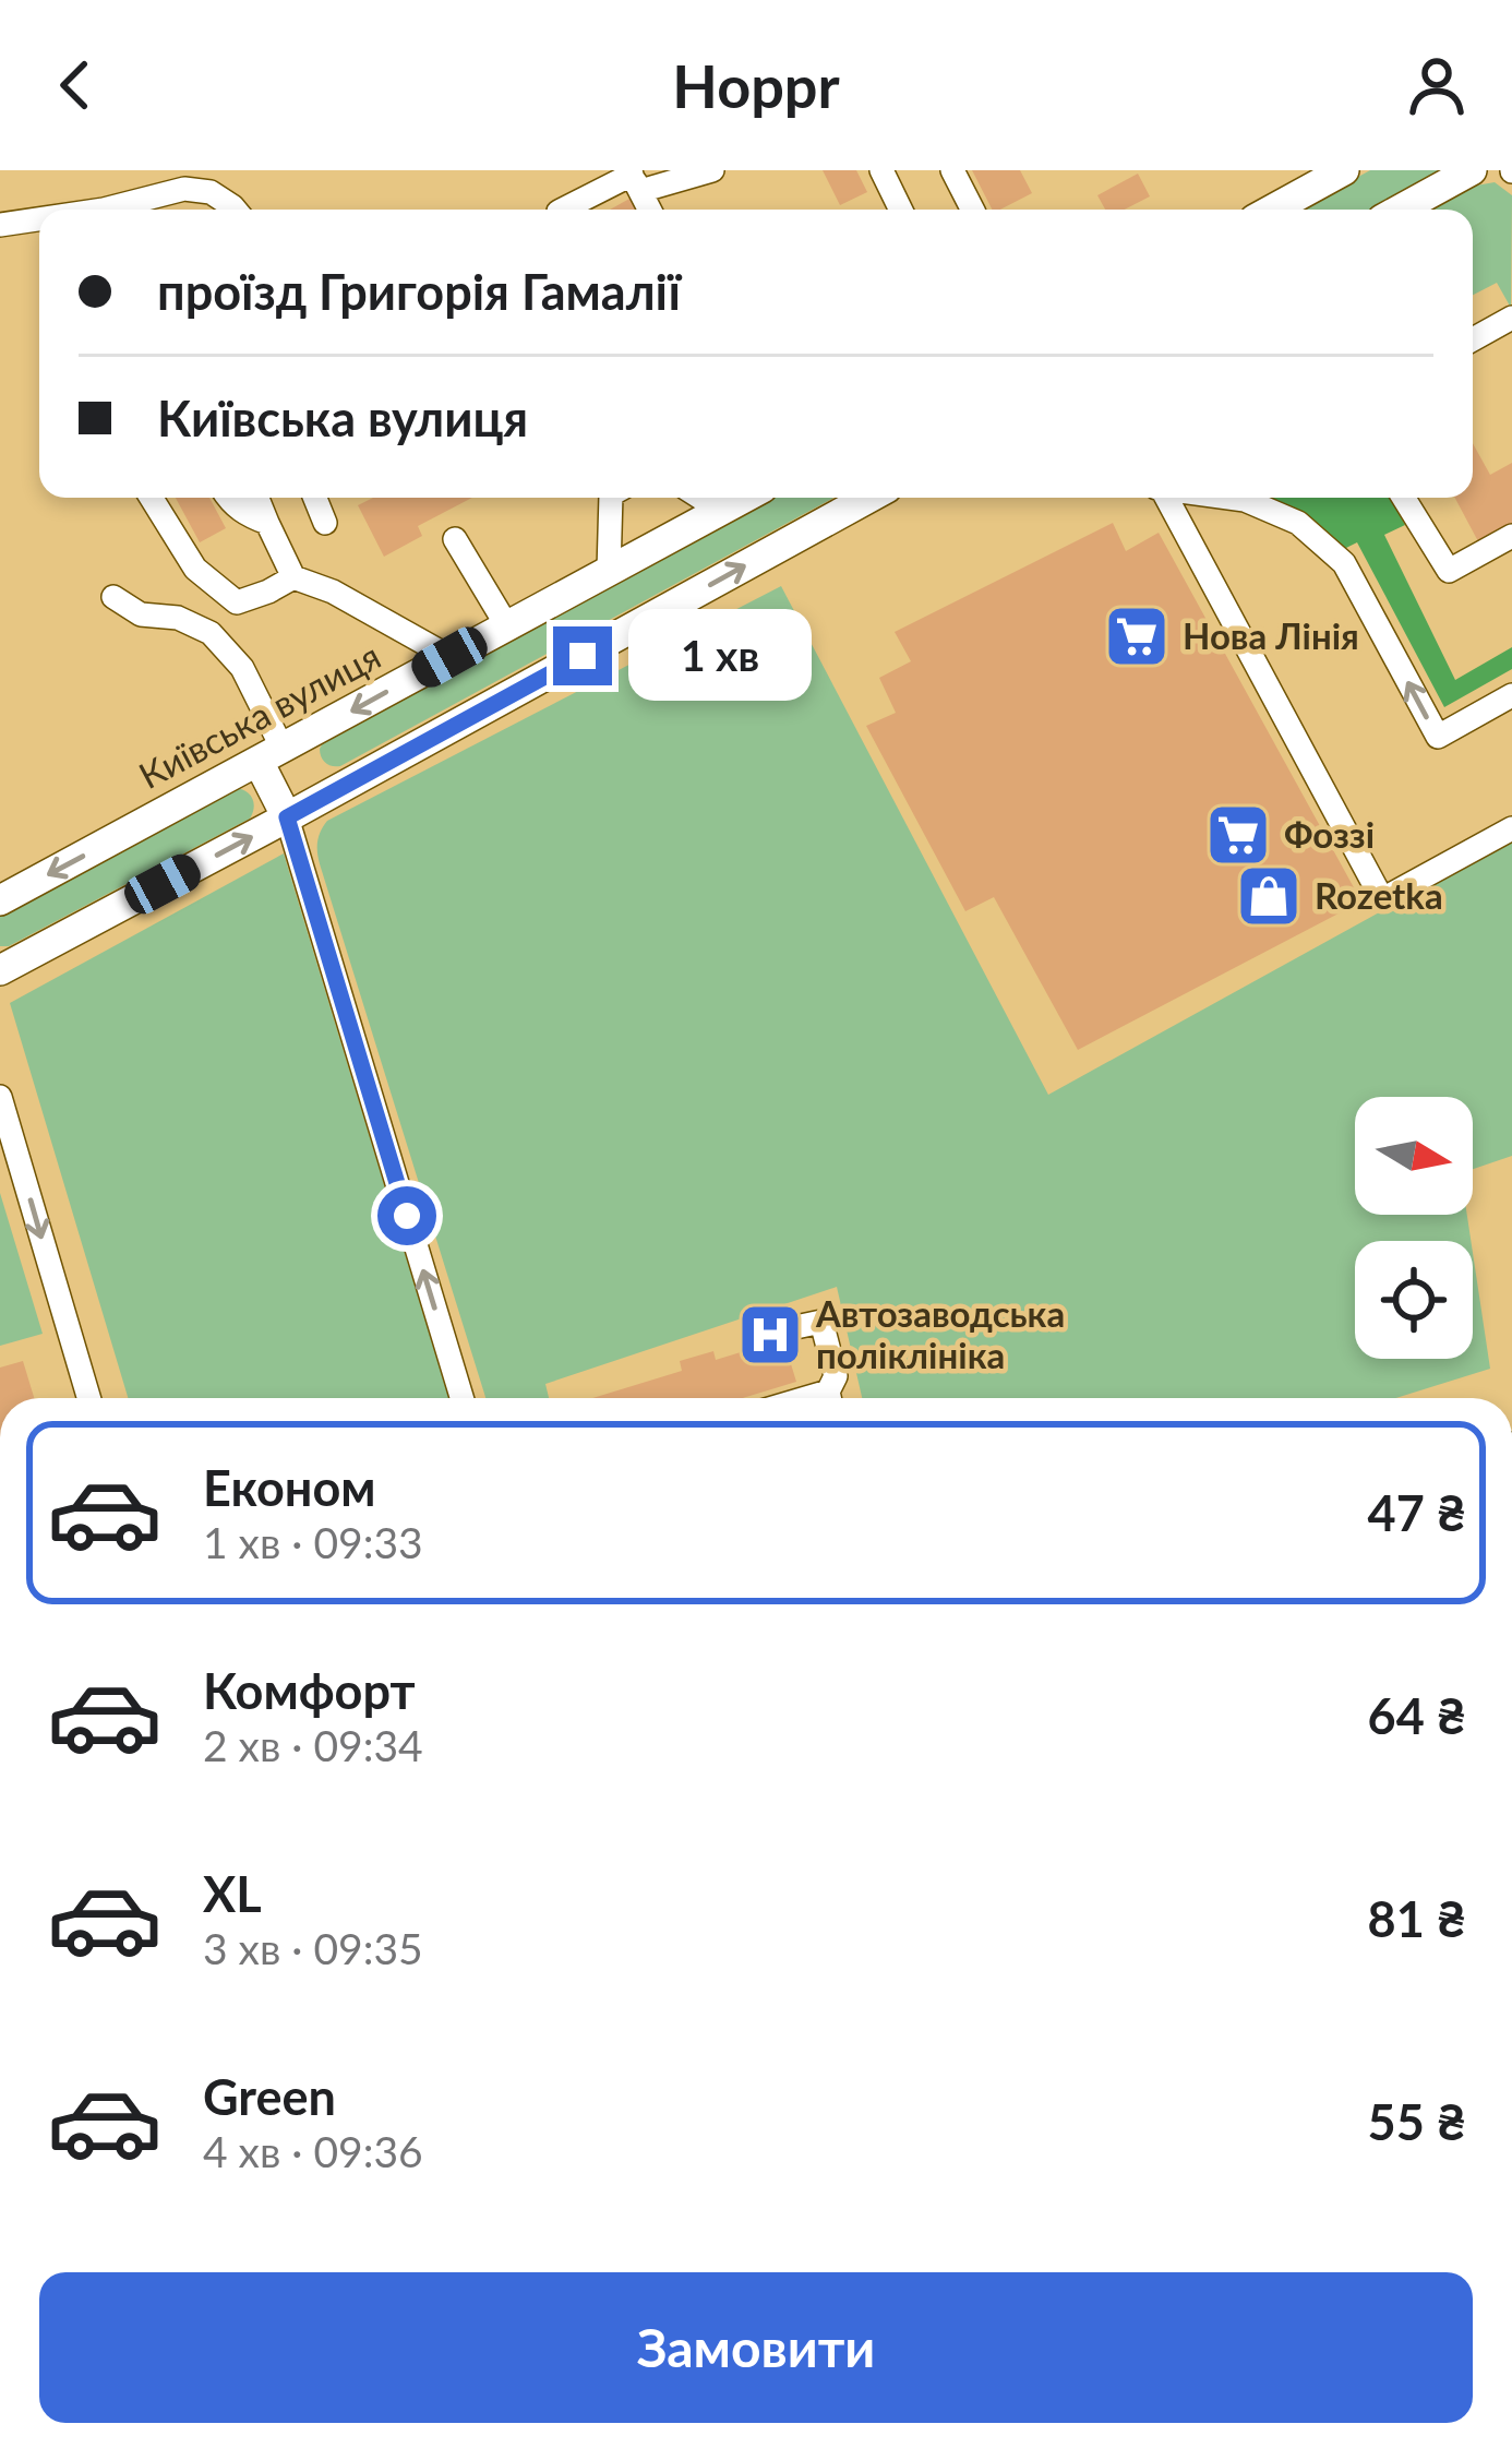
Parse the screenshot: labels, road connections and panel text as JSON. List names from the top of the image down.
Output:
{
  "streets": {
    "main road": ["Київська вулиця"]
  },
  "places": {
    "supermarket": ["Нова Лінія", "Фоззі"],
    "shop": ["Rozetka"],
    "hospital": ["Автозаводська поліклініка"]
  },
  "north": "right",
  "page": {
    "header": "Hoppr",
    "banner": ["проїзд Григорія Гамалії", "Київська вулиця"],
    "bubble": "1 хв",
    "list": [
      {
        "name": "Економ",
        "note": "1 хв · 09:33",
        "value": "47 ₴"
      },
      {
        "name": "Комфорт",
        "note": "2 хв · 09:34",
        "value": "64 ₴"
      },
      {
        "name": "XL",
        "note": "3 хв · 09:35",
        "value": "81 ₴"
      },
      {
        "name": "Green",
        "note": "4 хв · 09:36",
        "value": "55 ₴"
      }
    ],
    "buttons": "Замовити"
  }
}
